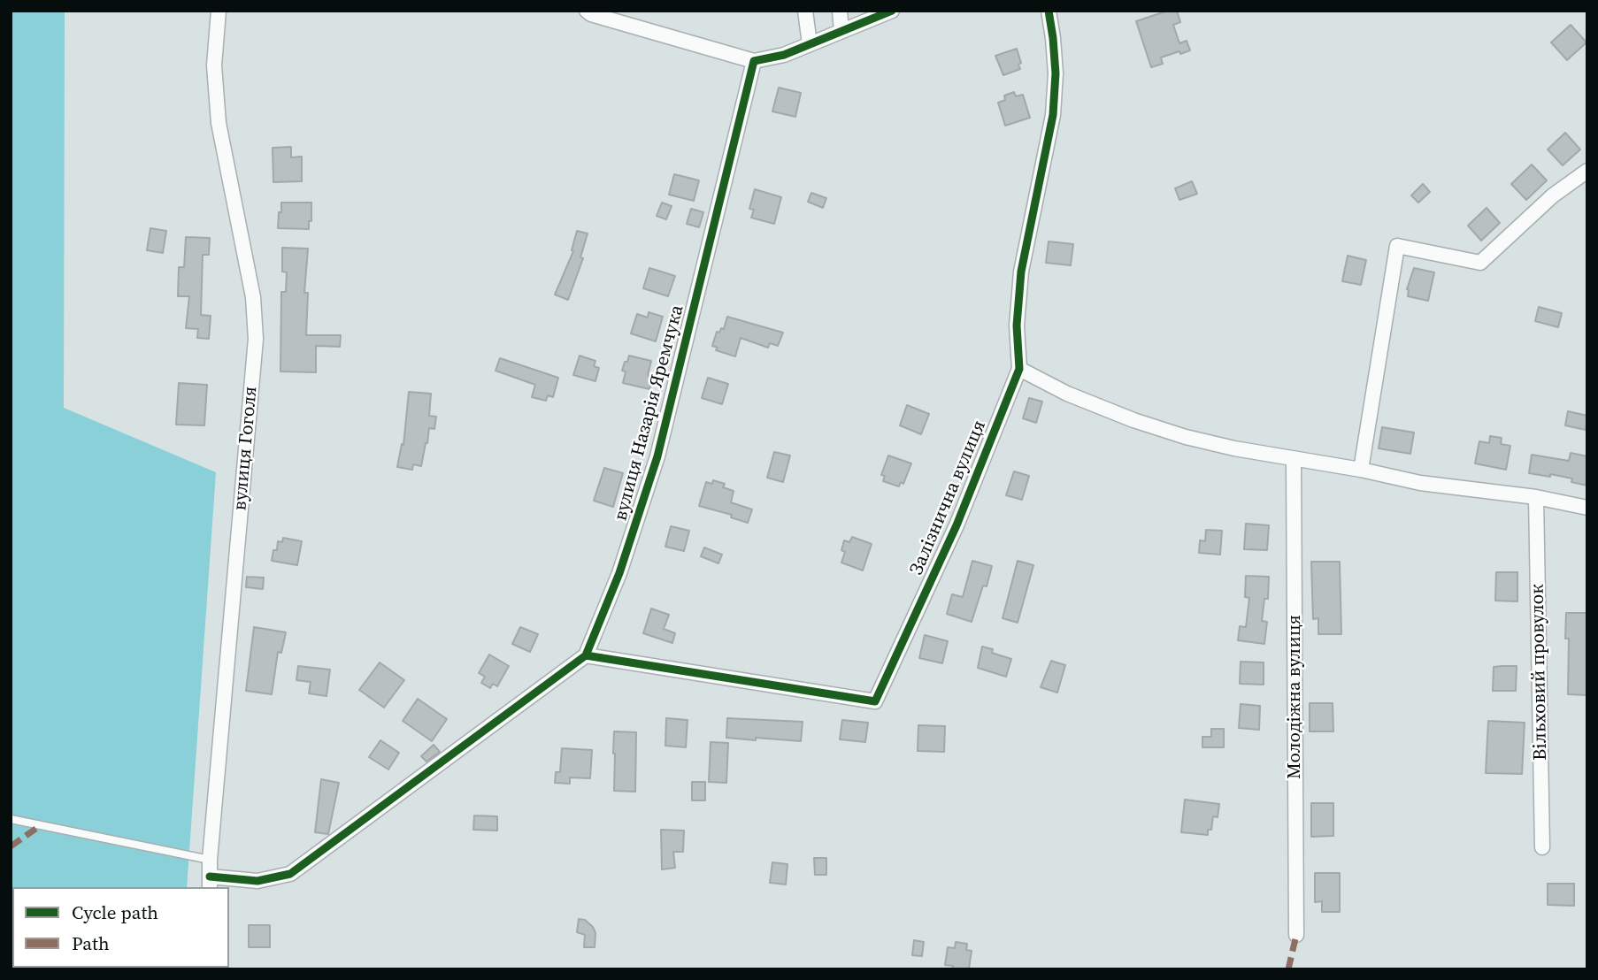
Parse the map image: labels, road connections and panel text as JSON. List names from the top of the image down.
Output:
{
  "streets": {
    "street": [
      "вулиця Назарія Яремчука",
      "вулиця Гоголя",
      "Залізнична вулиця",
      "Вільховий провулок",
      "Молодіжна вулиця"
    ]
  },
  "crossings": [
    ["вулиця Назарія Яремчука", "Залізнична вулиця"]
  ],
  "legend": ["Cycle path", "Path"]
}
